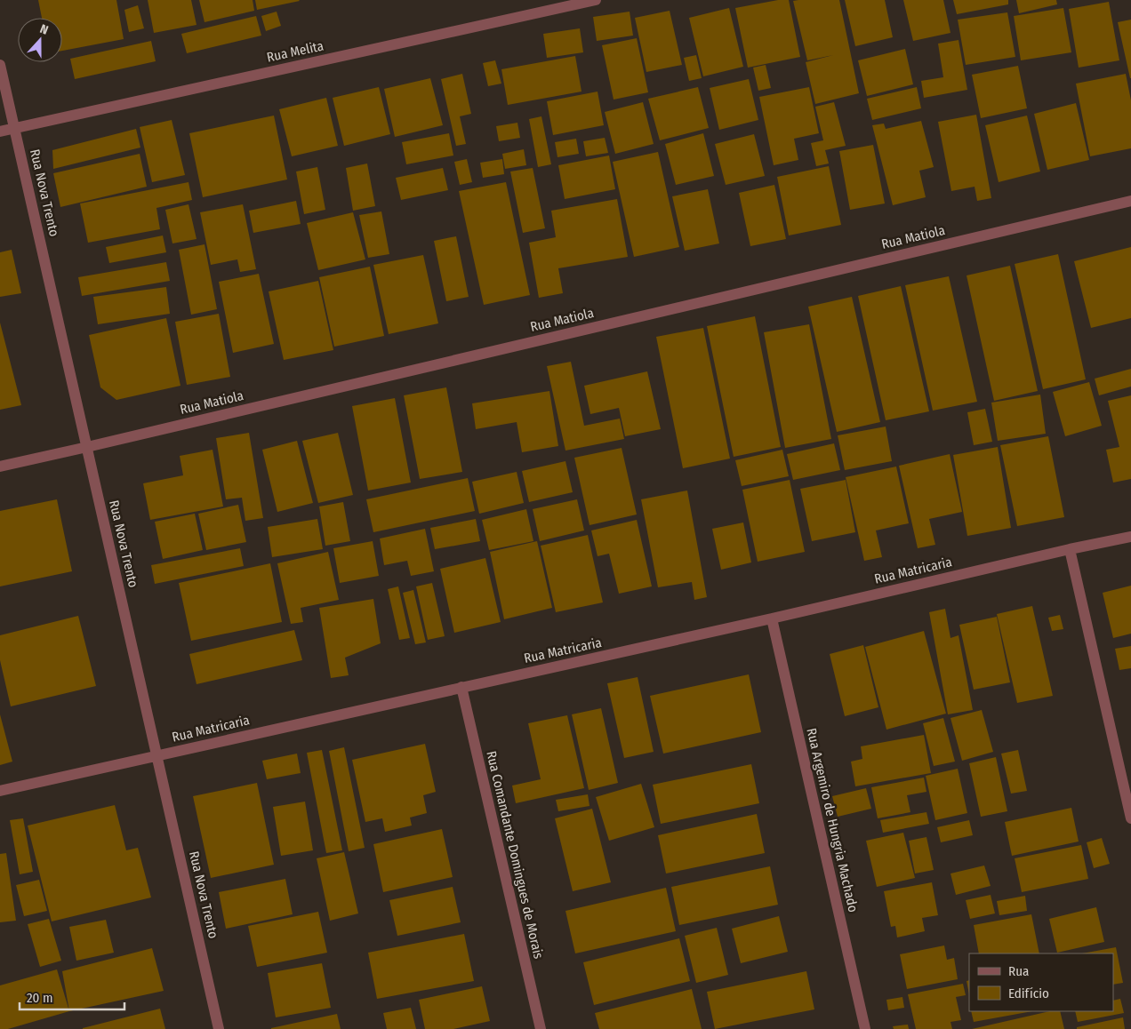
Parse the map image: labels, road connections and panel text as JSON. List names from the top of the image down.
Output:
{
  "streets": {
    "street": [
      "Rua Melita",
      "Rua Nova Trento",
      "Rua Matiola",
      "Rua Matricaria",
      "Rua Argemiro de Hungria Machado",
      "Rua Comandante Domingues de Morais"
    ]
  },
  "crossings": [
    ["Rua Melita", "Rua Nova Trento"],
    ["Rua Nova Trento", "Rua Matiola"],
    ["Rua Nova Trento", "Rua Matricaria"],
    ["Rua Matricaria", "Rua Argemiro de Hungria Machado"],
    ["Rua Matricaria", "Rua Comandante Domingues de Morais"]
  ],
  "legend": ["Rua", "Edifício"],
  "scale_bar": "20 m",
  "north": "top"
}
